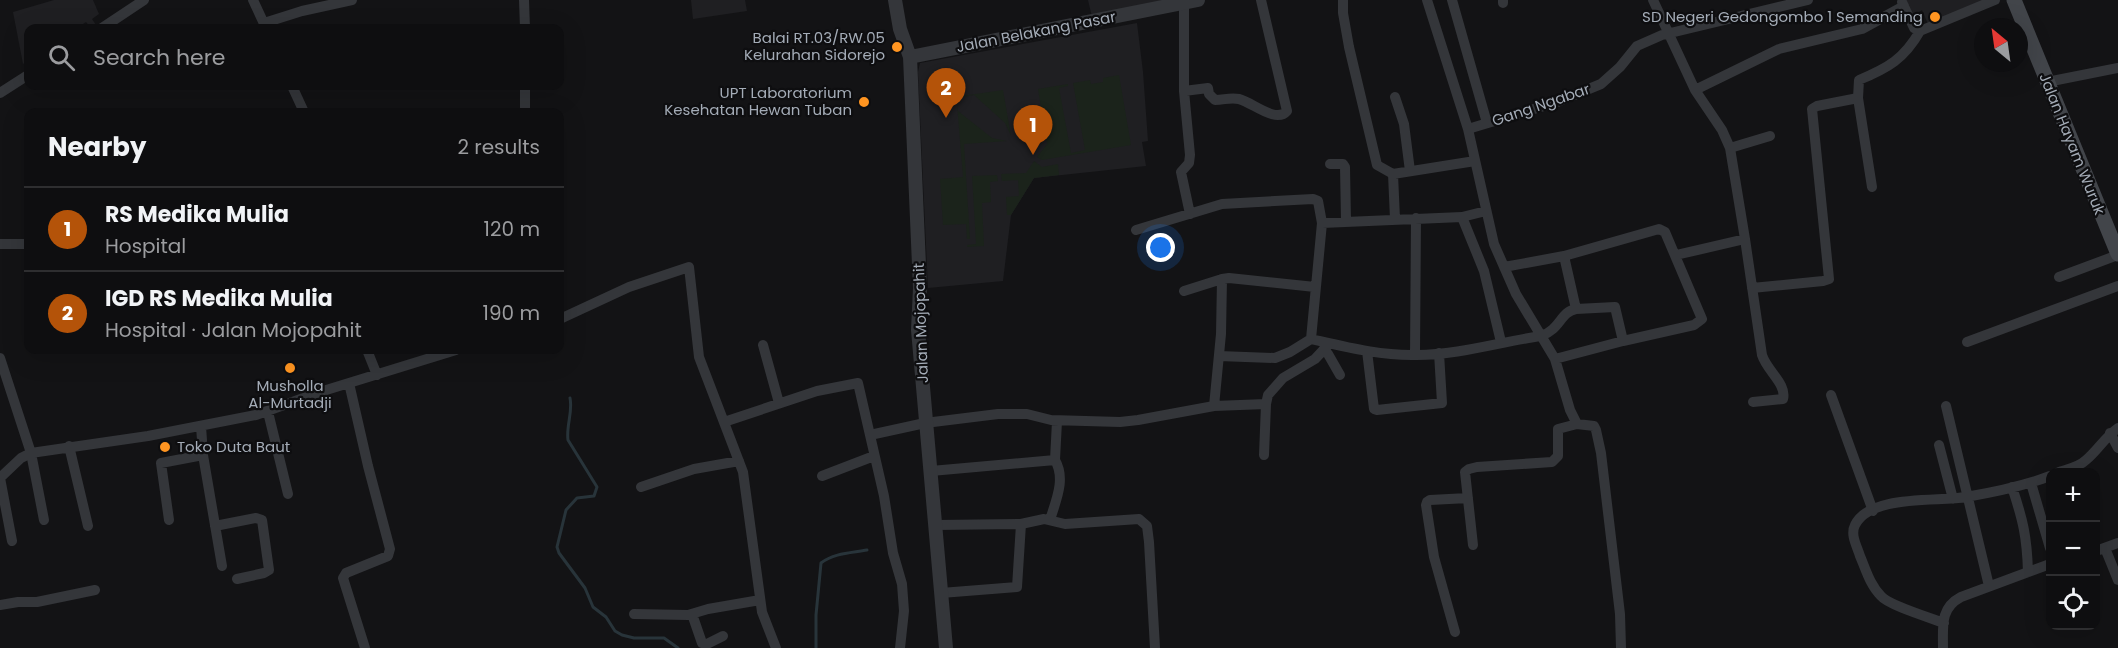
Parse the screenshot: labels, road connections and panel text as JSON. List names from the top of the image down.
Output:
{
  "streets": {
    "main road": ["Jalan Hayam Wuruk"],
    "street": ["Jalan Belakang Pasar", "Gang Ngabar", "Jalan Mojopahit"]
  },
  "crossings": [
    ["Jalan Belakang Pasar", "Jalan Mojopahit"]
  ],
  "places": [
    "SD Negeri Gedongombo 1 Semanding",
    "Balai RT.03/RW.05 Kelurahan Sidorejo",
    "UPT Laboratorium Kesehatan Hewan Tuban",
    "Musholla Al-Murtadji",
    "Toko Duta Baut"
  ],
  "north": "top left",
  "page": {
    "search": "Search here",
    "pins": ["2", "1"],
    "heading": ["Nearby", "2 results"],
    "list": [
      {
        "mark": "1",
        "name": "RS Medika Mulia",
        "note": "Hospital",
        "value": "120 m"
      },
      {
        "mark": "2",
        "name": "IGD RS Medika Mulia",
        "note": "Hospital · Jalan Mojopahit",
        "value": "190 m"
      }
    ],
    "map_buttons": ["+", "−"]
  }
}
